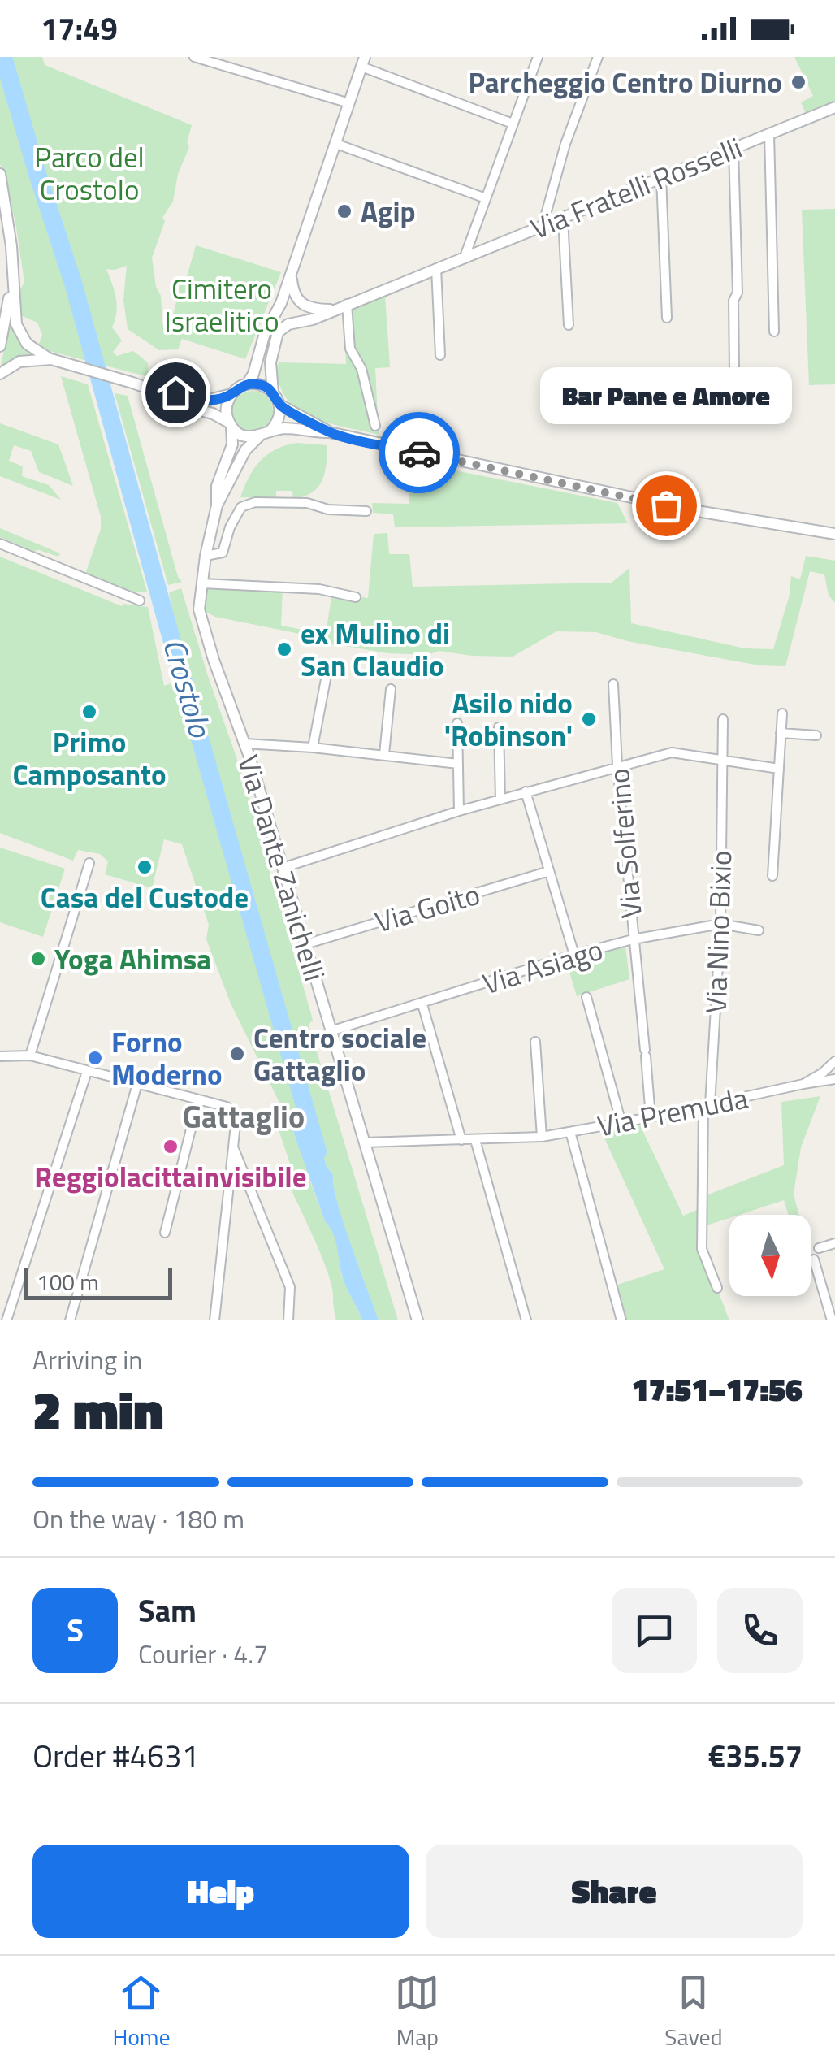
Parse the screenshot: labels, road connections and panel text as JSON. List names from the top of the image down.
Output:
{
  "streets": {
    "street": [
      "Via Fratelli Rosselli",
      "Via Solferino",
      "Via Dante Zanichelli",
      "Via Goito",
      "Via Nino Bixio",
      "Via Asiago",
      "Via Premuda"
    ]
  },
  "crossings": [
    ["Via Solferino", "Via Asiago"],
    ["Via Solferino", "Via Premuda"],
    ["Via Dante Zanichelli", "Via Goito"],
    ["Via Dante Zanichelli", "Via Asiago"],
    ["Via Dante Zanichelli", "Via Premuda"],
    ["Via Nino Bixio", "Via Asiago"],
    ["Via Nino Bixio", "Via Premuda"]
  ],
  "districts": ["Gattaglio"],
  "water": ["Crostolo"],
  "parks": ["Parco del Crostolo", "Cimitero Israelitico"],
  "places": [
    "Parcheggio Centro Diurno",
    "Agip",
    "Bar Pane e Amore",
    "ex Mulino di San Claudio",
    "Primo Camposanto",
    "Asilo nido 'Robinson'",
    "Casa del Custode",
    "Yoga Ahimsa",
    "Centro sociale Gattaglio",
    "Forno Moderno",
    "Reggiolacittainvisibile"
  ],
  "scale_bar": "100 m",
  "north": "bottom",
  "page": {
    "status": "17:49",
    "bubble": "Bar Pane e Amore",
    "scale": "100 m",
    "heading": ["2 min", "Arriving in", "17:51–17:56"],
    "panel": [
      "Sam",
      "Courier · 4.7",
      "Order #4631",
      "€35.57"
    ],
    "bar": "On the way · 180 m",
    "round": "S",
    "buttons": ["Help", "Share"],
    "tabs": ["Home", "Map", "Saved"]
  }
}
